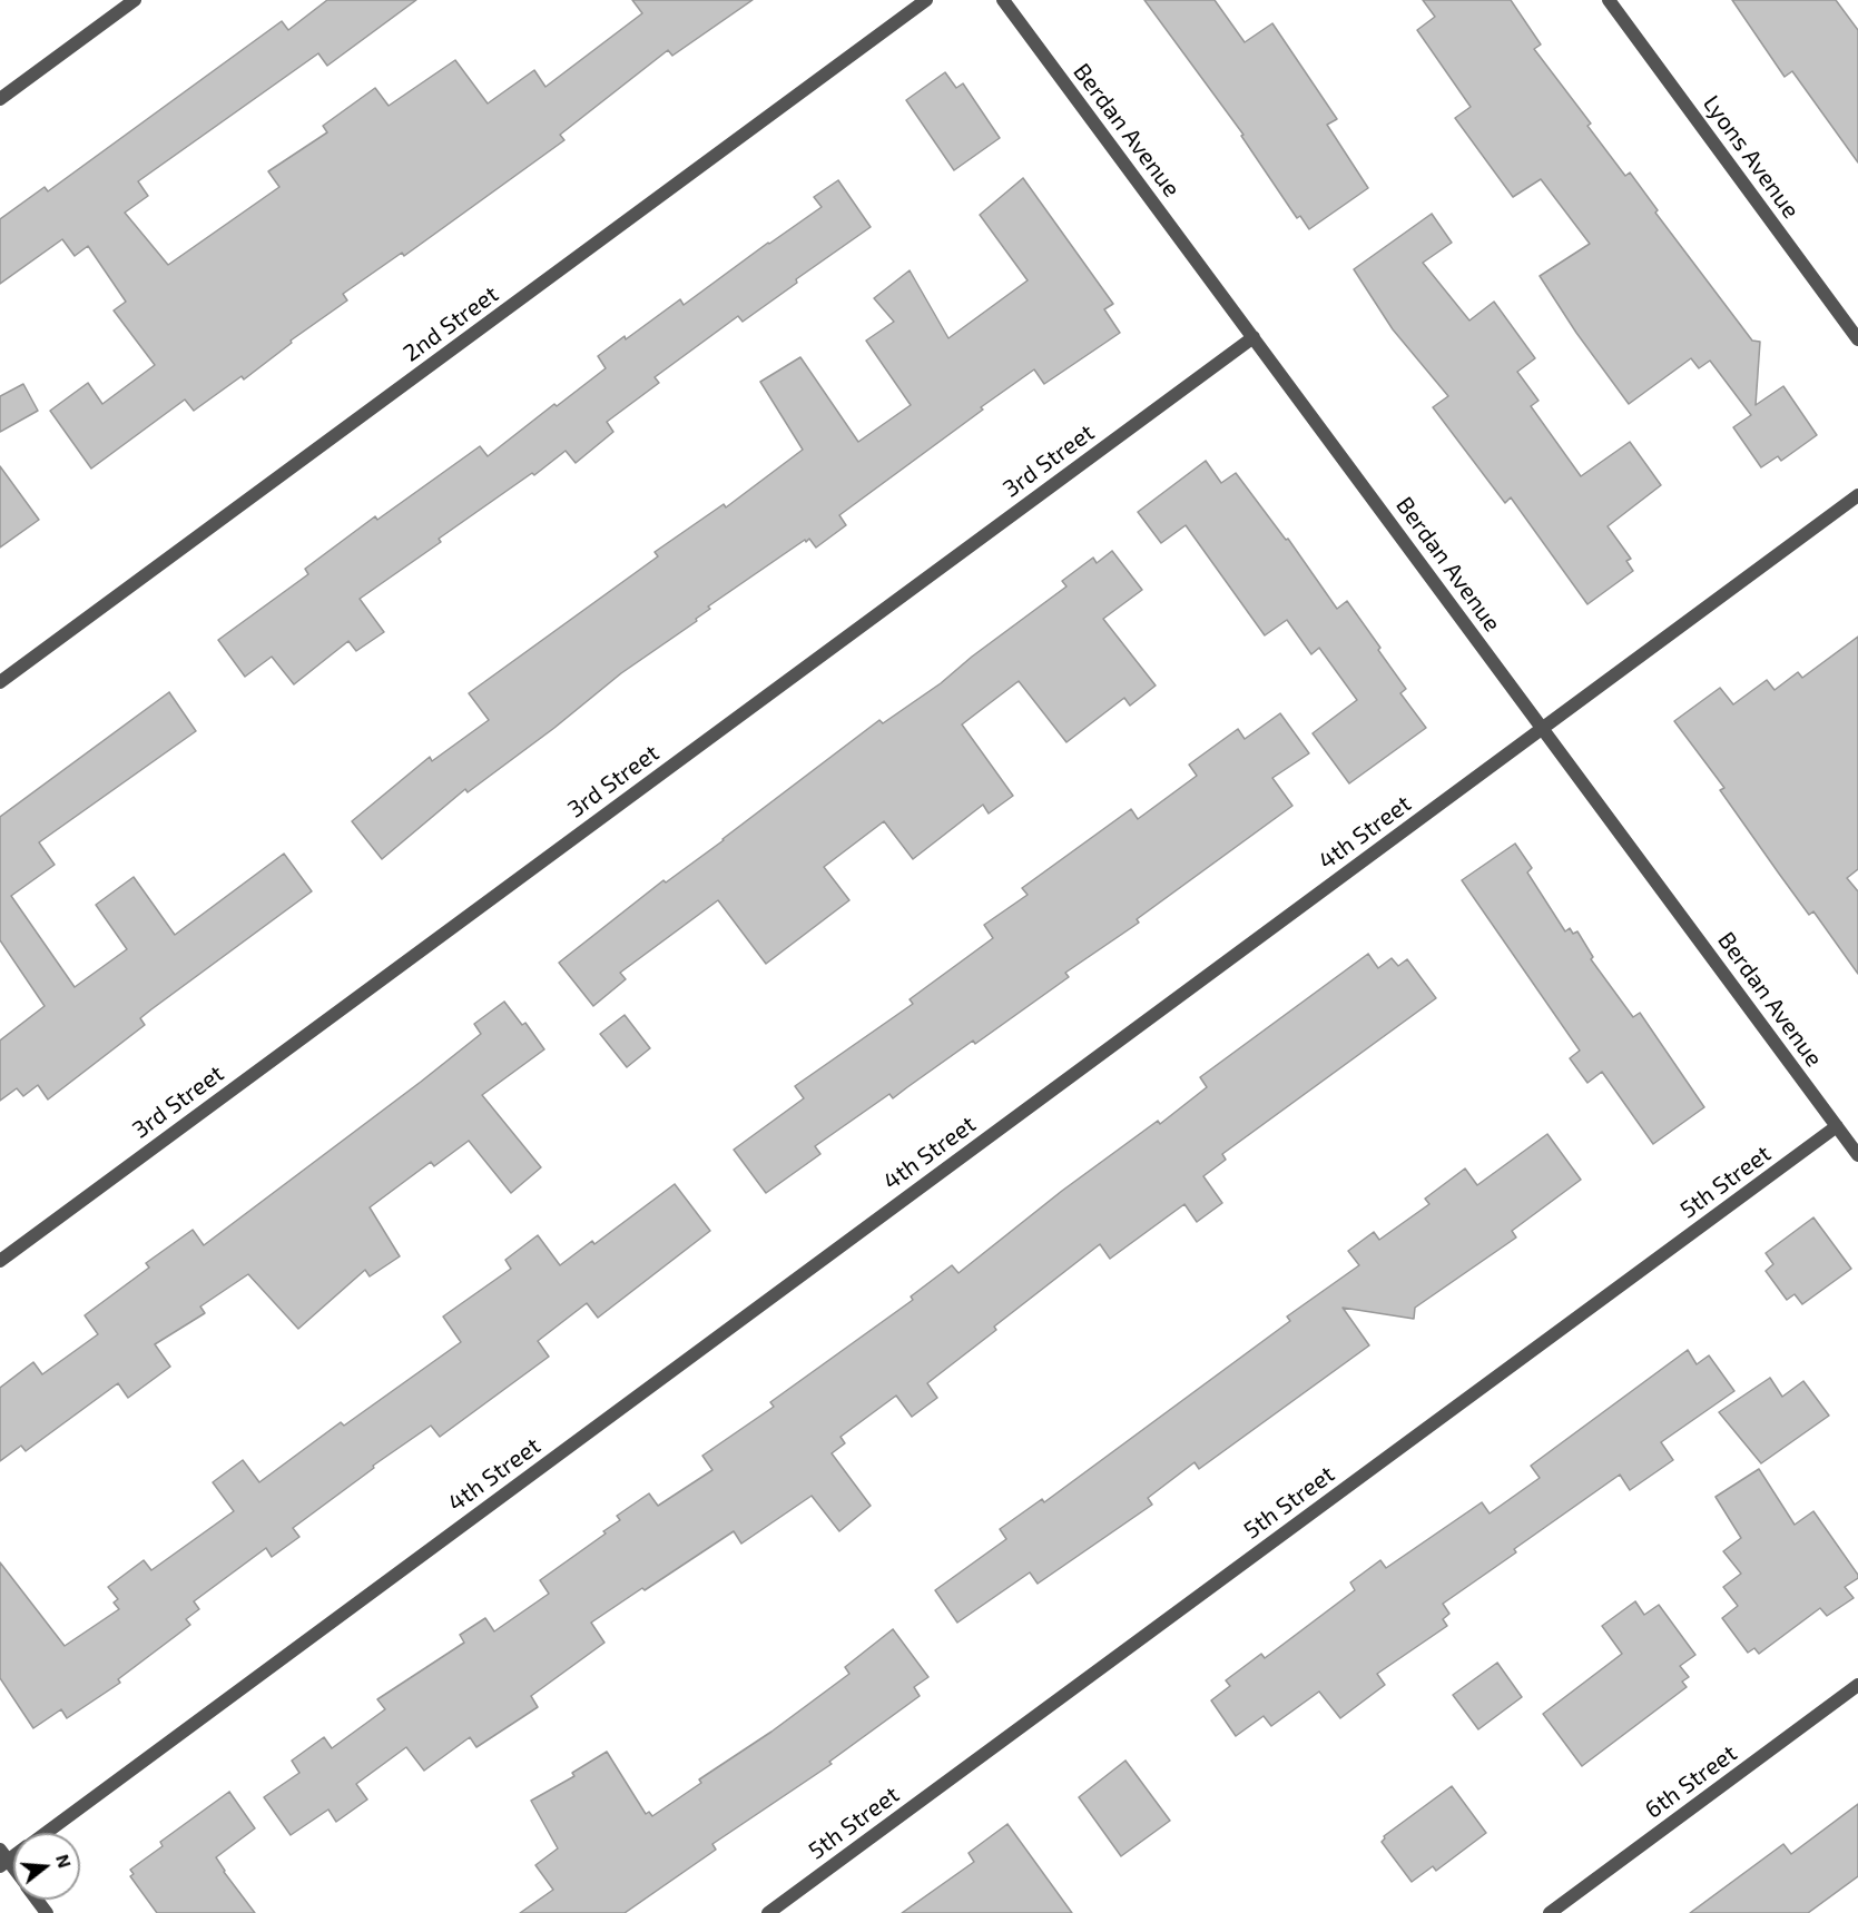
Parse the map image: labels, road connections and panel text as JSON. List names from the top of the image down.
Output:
{
  "streets": {
    "street": [
      "Berdan Avenue",
      "Lyons Avenue",
      "2nd Street",
      "3rd Street",
      "4th Street",
      "5th Street",
      "6th Street"
    ]
  },
  "crossings": [
    ["Berdan Avenue", "3rd Street"],
    ["Berdan Avenue", "4th Street"],
    ["Berdan Avenue", "5th Street"]
  ],
  "north": "right"
}
